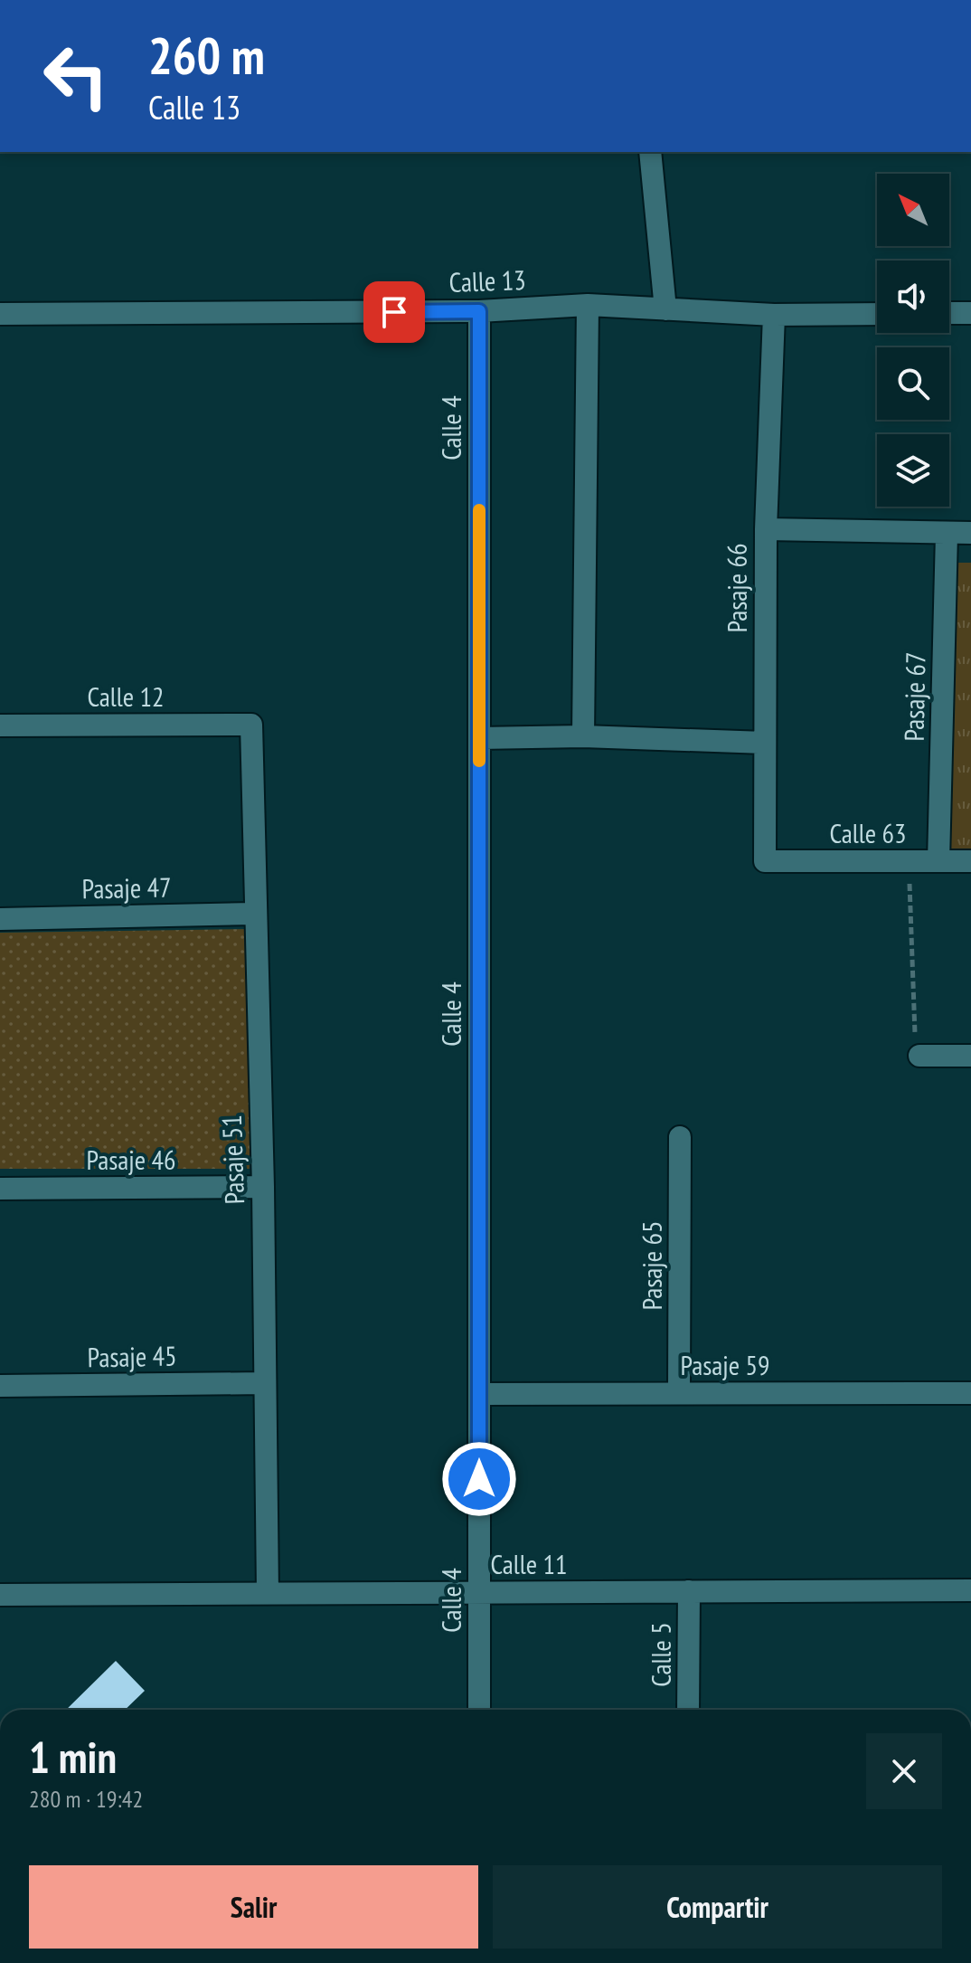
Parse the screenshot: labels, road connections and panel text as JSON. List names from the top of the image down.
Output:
{
  "streets": {
    "street": [
      "Calle 13",
      "Calle 4",
      "Pasaje 66",
      "Calle 12",
      "Pasaje 67",
      "Calle 63",
      "Pasaje 47",
      "Pasaje 46",
      "Pasaje 51",
      "Pasaje 65",
      "Pasaje 45",
      "Pasaje 59",
      "Calle 11",
      "Calle 5"
    ]
  },
  "crossings": [
    ["Calle 13", "Calle 4"],
    ["Calle 13", "Pasaje 66"],
    ["Calle 4", "Pasaje 59"],
    ["Calle 4", "Calle 11"],
    ["Pasaje 66", "Calle 63"],
    ["Calle 12", "Pasaje 51"],
    ["Pasaje 67", "Calle 63"],
    ["Pasaje 47", "Pasaje 51"],
    ["Pasaje 46", "Pasaje 51"],
    ["Pasaje 51", "Pasaje 45"],
    ["Pasaje 51", "Calle 11"],
    ["Pasaje 65", "Pasaje 59"],
    ["Calle 11", "Calle 5"]
  ],
  "north": "top left",
  "page": {
    "turn": ["260 m", "Calle 13"],
    "heading": ["1 min", "280 m · 19:42"],
    "buttons": ["Salir", "Compartir"]
  }
}
